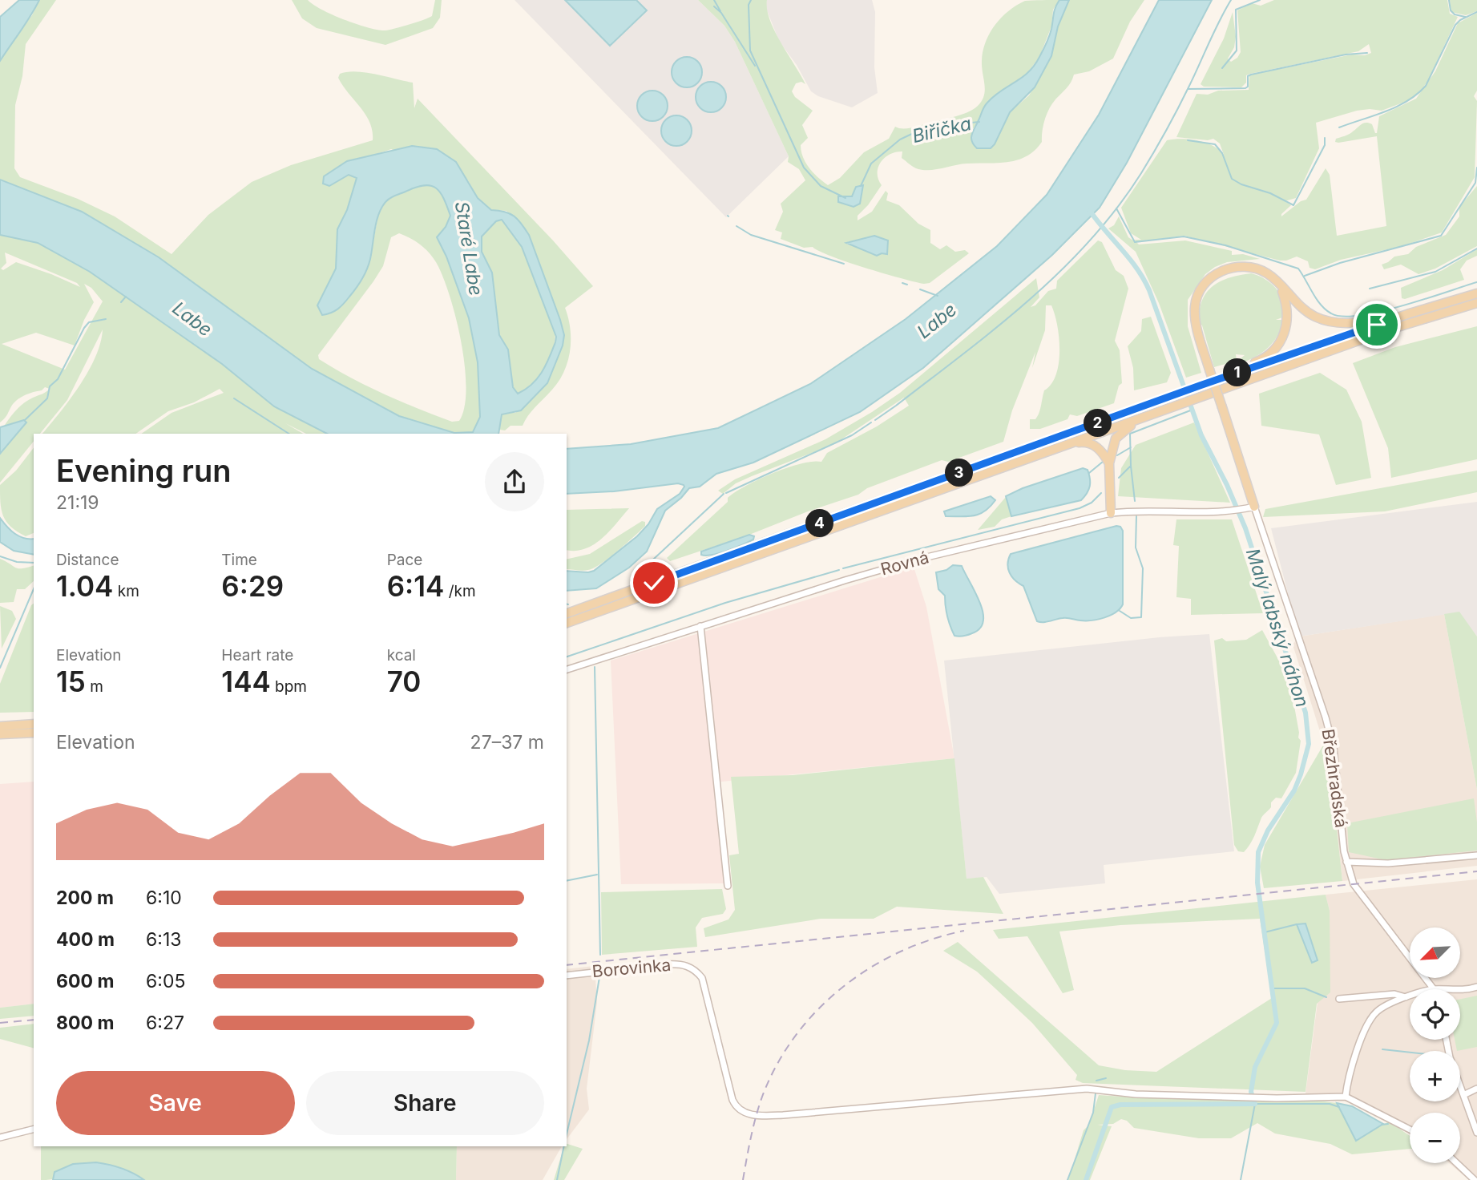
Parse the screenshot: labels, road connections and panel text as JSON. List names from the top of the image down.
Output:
{
  "streets": {
    "street": ["Rovná", "Březhradská", "Borovinka"]
  },
  "crossings": [
    ["Rovná", "Březhradská"]
  ],
  "water": [
    "Biřička",
    "Staré Labe",
    "Labe",
    "Malý labský náhon"
  ],
  "north": "bottom left",
  "page": {
    "pins": [
      "1",
      "2",
      "3",
      "4"
    ],
    "heading": ["Evening run", "21:19"],
    "stats": [
      ["Distance", "1.04 km"],
      ["Time", "6:29"],
      ["Pace", "6:14 /km"],
      ["Elevation", "15 m"],
      ["Heart rate", "144 bpm"],
      ["kcal", "70"]
    ],
    "chart": ["Elevation", "27–37 m"],
    "list": [
      {
        "name": "200 m",
        "note": "6:10"
      },
      {
        "name": "400 m",
        "note": "6:13"
      },
      {
        "name": "600 m",
        "note": "6:05"
      },
      {
        "name": "800 m",
        "note": "6:27"
      }
    ],
    "map_buttons": ["+", "−"],
    "buttons": ["Save", "Share"]
  }
}
